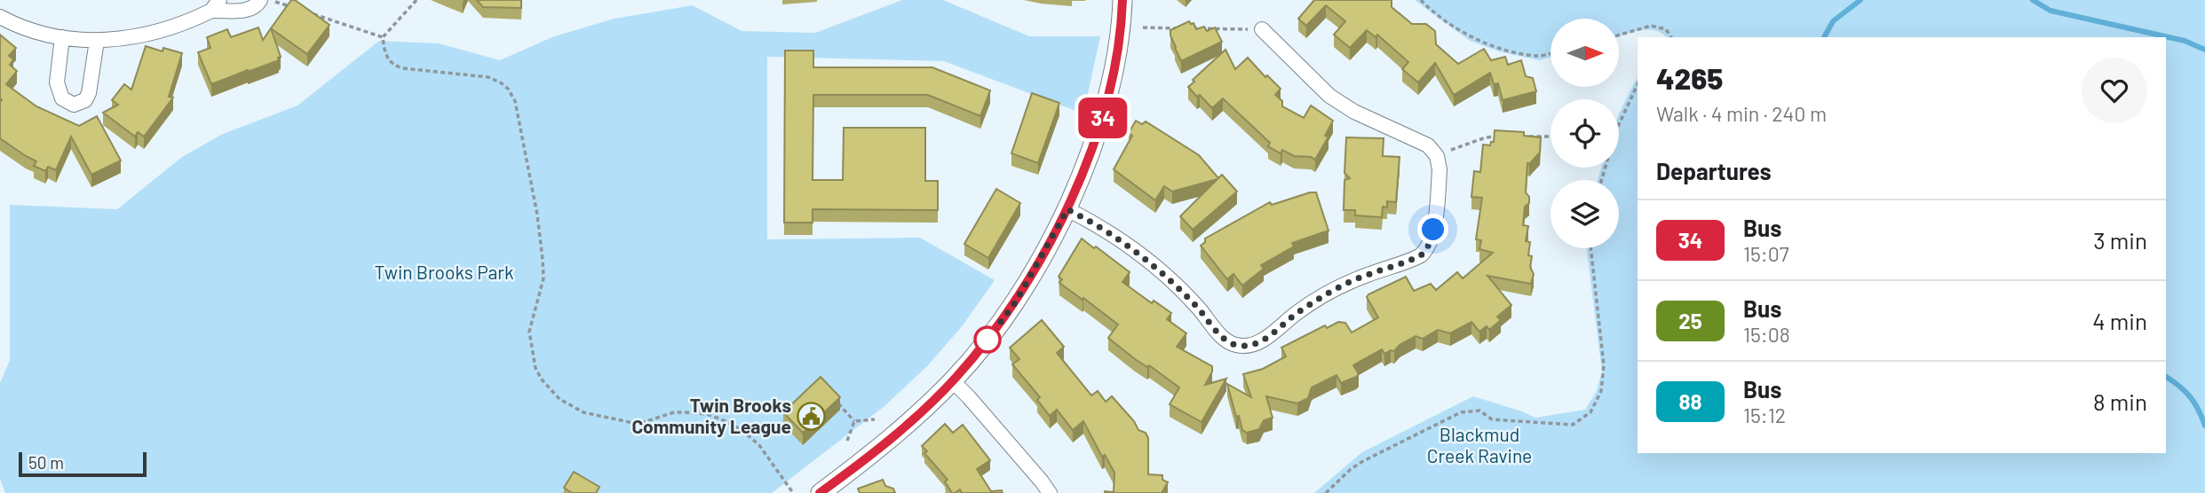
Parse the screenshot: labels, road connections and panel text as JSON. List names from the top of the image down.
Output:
{
  "parks": ["Twin Brooks Park", "Blackmud Creek Ravine"],
  "places": {
    "public building": ["Twin Brooks Community League"]
  },
  "lines": ["bus line 34"],
  "scale_bar": "50 m",
  "north": "right",
  "page": {
    "on_map": "34",
    "heading": [
      ["4265", "Walk · 4 min · 240 m"],
      "Departures"
    ],
    "list": [
      {
        "mark": "34",
        "name": "Bus",
        "note": "15:07",
        "value": "3 min"
      },
      {
        "mark": "25",
        "name": "Bus",
        "note": "15:08",
        "value": "4 min"
      },
      {
        "mark": "88",
        "name": "Bus",
        "note": "15:12",
        "value": "8 min"
      }
    ],
    "scale": "50 m"
  }
}
